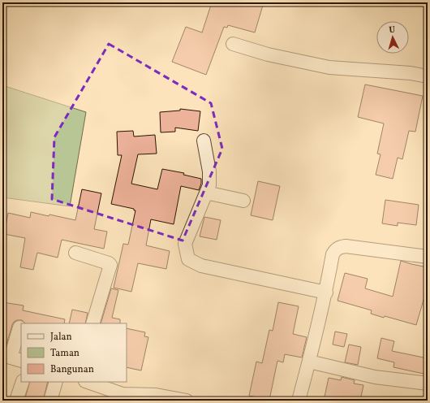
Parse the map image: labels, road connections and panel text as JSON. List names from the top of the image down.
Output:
{
  "legend": ["Jalan", "Taman", "Bangunan"],
  "north": "top"
}
